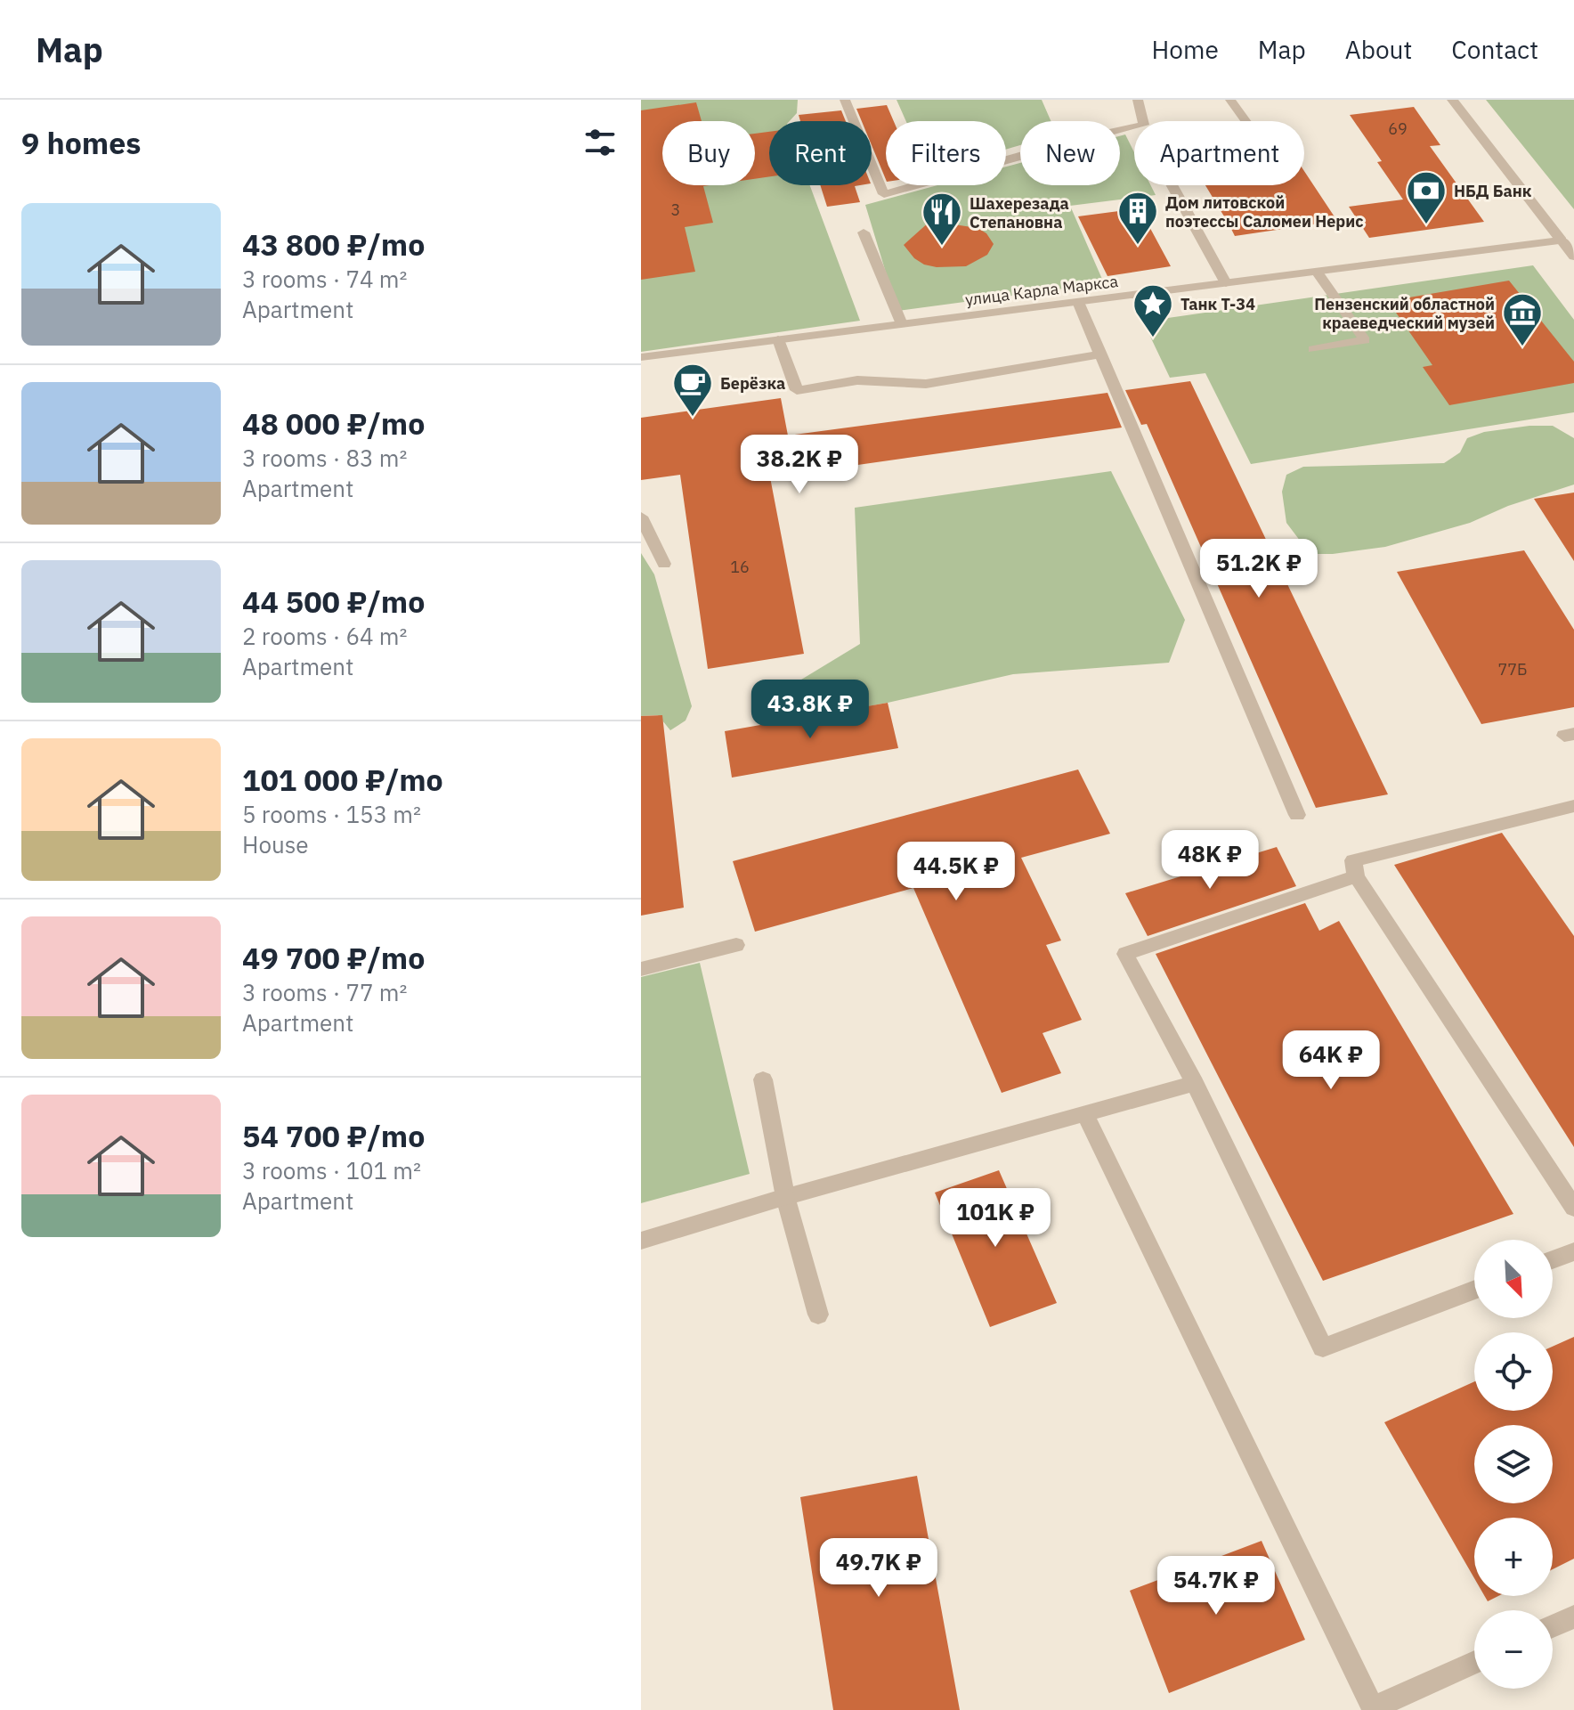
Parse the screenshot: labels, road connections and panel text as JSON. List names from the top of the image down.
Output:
{
  "streets": {
    "street": ["улица Карла Маркса"]
  },
  "places": {
    "bank": ["НБД Банк"],
    "building": ["Дом литовской поэтессы Саломеи Нерис"],
    "restaurant": ["Шахерезада Степановна"],
    "place": ["Танк Т-34"],
    "museum": ["Пензенский областной краеведческий музей"],
    "cafe": ["Берёзка"]
  },
  "house_numbers": [
    "69",
    "3",
    "16",
    "77Б"
  ],
  "north": "bottom right",
  "page": {
    "header": "Map",
    "nav": [
      "Home",
      "Map",
      "About",
      "Contact"
    ],
    "heading": "9 homes",
    "chip": [
      "Buy",
      "Rent",
      "Filters",
      "New",
      "Apartment"
    ],
    "list": [
      {
        "name": "43 800 ₽/mo",
        "note": "3 rooms · 74 m² · Apartment"
      },
      {
        "name": "48 000 ₽/mo",
        "note": "3 rooms · 83 m² · Apartment"
      },
      {
        "name": "44 500 ₽/mo",
        "note": "2 rooms · 64 m² · Apartment"
      },
      {
        "name": "101 000 ₽/mo",
        "note": "5 rooms · 153 m² · House"
      },
      {
        "name": "49 700 ₽/mo",
        "note": "3 rooms · 77 m² · Apartment"
      },
      {
        "name": "54 700 ₽/mo",
        "note": "3 rooms · 101 m² · Apartment"
      }
    ],
    "price": [
      "38.2K ₽",
      "51.2K ₽",
      "43.8K ₽",
      "48K ₽",
      "44.5K ₽",
      "64K ₽",
      "101K ₽",
      "49.7K ₽",
      "54.7K ₽"
    ],
    "map_buttons": ["+", "−"]
  }
}
